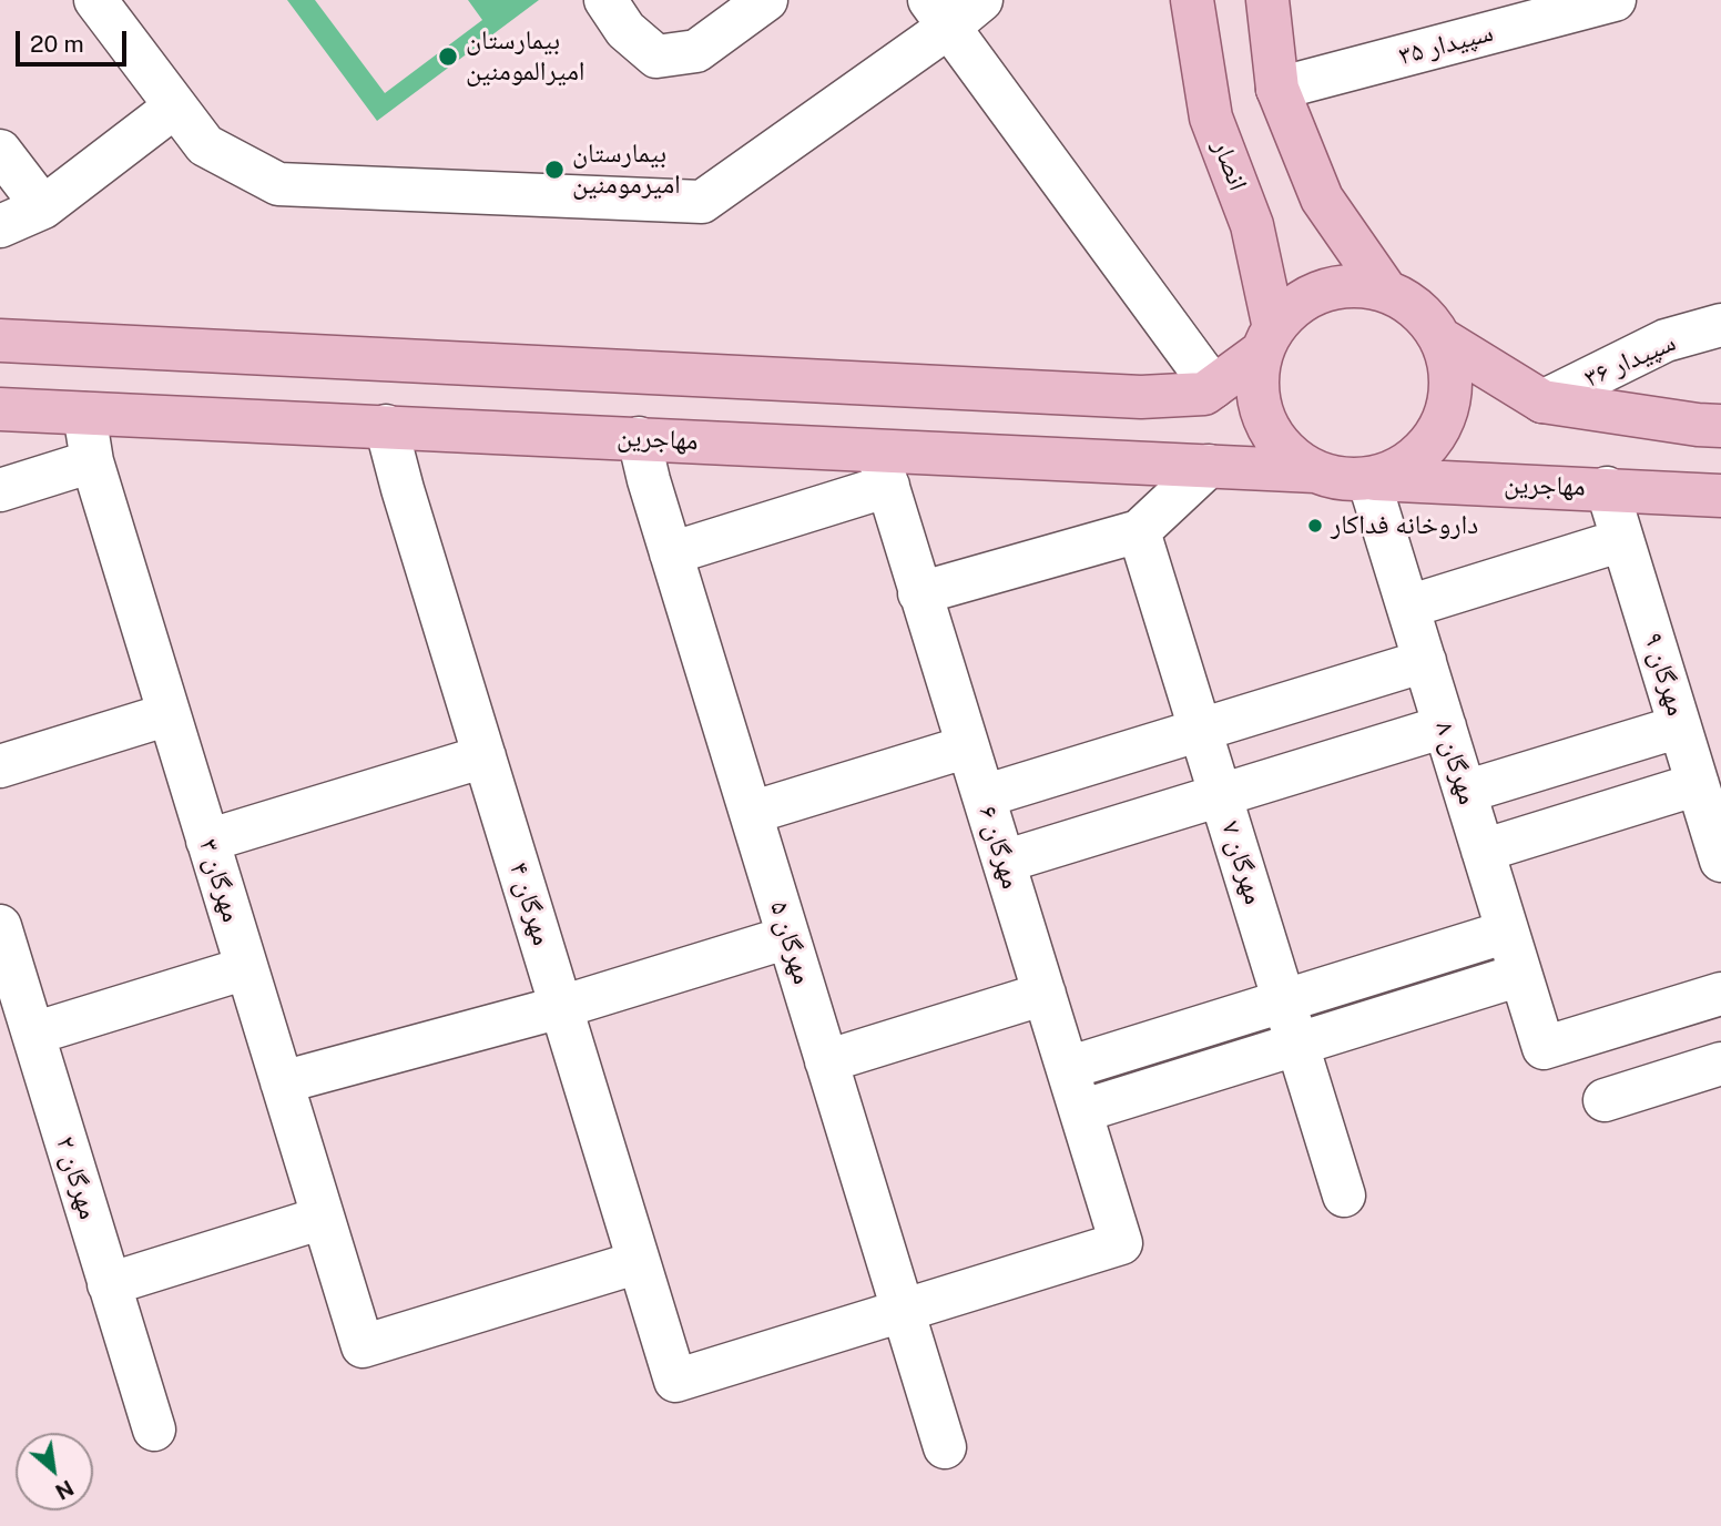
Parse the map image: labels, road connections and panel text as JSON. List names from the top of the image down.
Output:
{
  "streets": {
    "main road": ["انصار", "مهاجرین"],
    "street": [
      "سپیدار ۳۵",
      "سپیدار ۳۶",
      "مهرگان ۹",
      "مهرگان ۸",
      "مهرگان ۶",
      "مهرگان ۷",
      "مهرگان ۳",
      "مهرگان ۴",
      "مهرگان ۵",
      "مهرگان ۲"
    ]
  },
  "crossings": [
    ["انصار", "مهاجرین"],
    ["انصار", "مهرگان ۸"],
    ["مهاجرین", "مهرگان ۹"],
    ["مهاجرین", "مهرگان ۸"],
    ["مهاجرین", "مهرگان ۶"],
    ["مهاجرین", "مهرگان ۳"],
    ["مهاجرین", "مهرگان ۴"],
    ["مهاجرین", "مهرگان ۵"],
    ["مهرگان ۶", "مهرگان ۴"],
    ["مهرگان ۶", "مهرگان ۵"],
    ["مهرگان ۳", "مهرگان ۴"],
    ["مهرگان ۴", "مهرگان ۵"]
  ],
  "places": ["بیمارستان امیرالمومنین", "بیمارستان امیرمومنین", "داروخانه فداکار"],
  "scale_bar": "20 m",
  "north": "bottom right"
}
